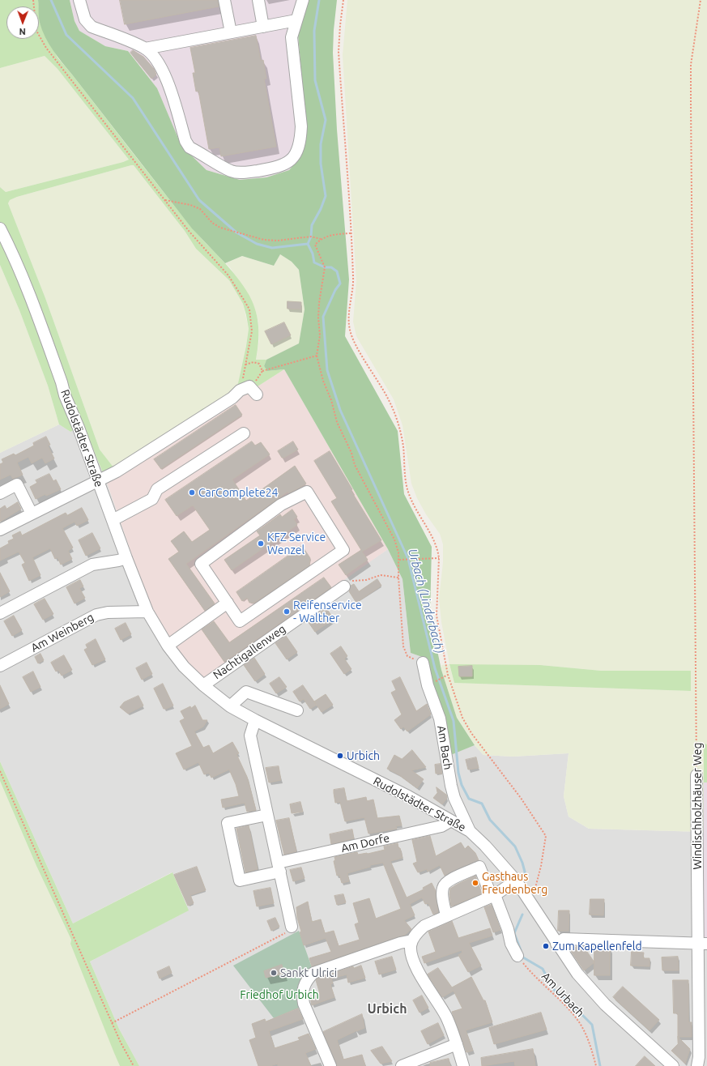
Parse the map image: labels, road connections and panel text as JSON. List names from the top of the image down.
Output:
{
  "streets": {
    "street": [
      "Rudolstädter Straße",
      "Am Weinberg",
      "Nachtigallenweg",
      "Am Bach",
      "Windischholzhäuser Weg",
      "Am Dorfe"
    ],
    "path": ["Am Urbach"]
  },
  "crossings": [
    ["Rudolstädter Straße", "Am Weinberg"],
    ["Rudolstädter Straße", "Nachtigallenweg"],
    ["Rudolstädter Straße", "Am Bach"],
    ["Rudolstädter Straße", "Am Dorfe"]
  ],
  "districts": ["Urbich"],
  "water": ["Urbach (Linderbach)"],
  "parks": ["Friedhof Urbich"],
  "places": [
    "CarComplete24",
    "KFZ Service Wenzel",
    "Reifenservice - Walther",
    "Urbich",
    "Gasthaus Freudenberg",
    "Zum Kapellenfeld",
    "Sankt Ulrici"
  ],
  "north": "bottom"
}
